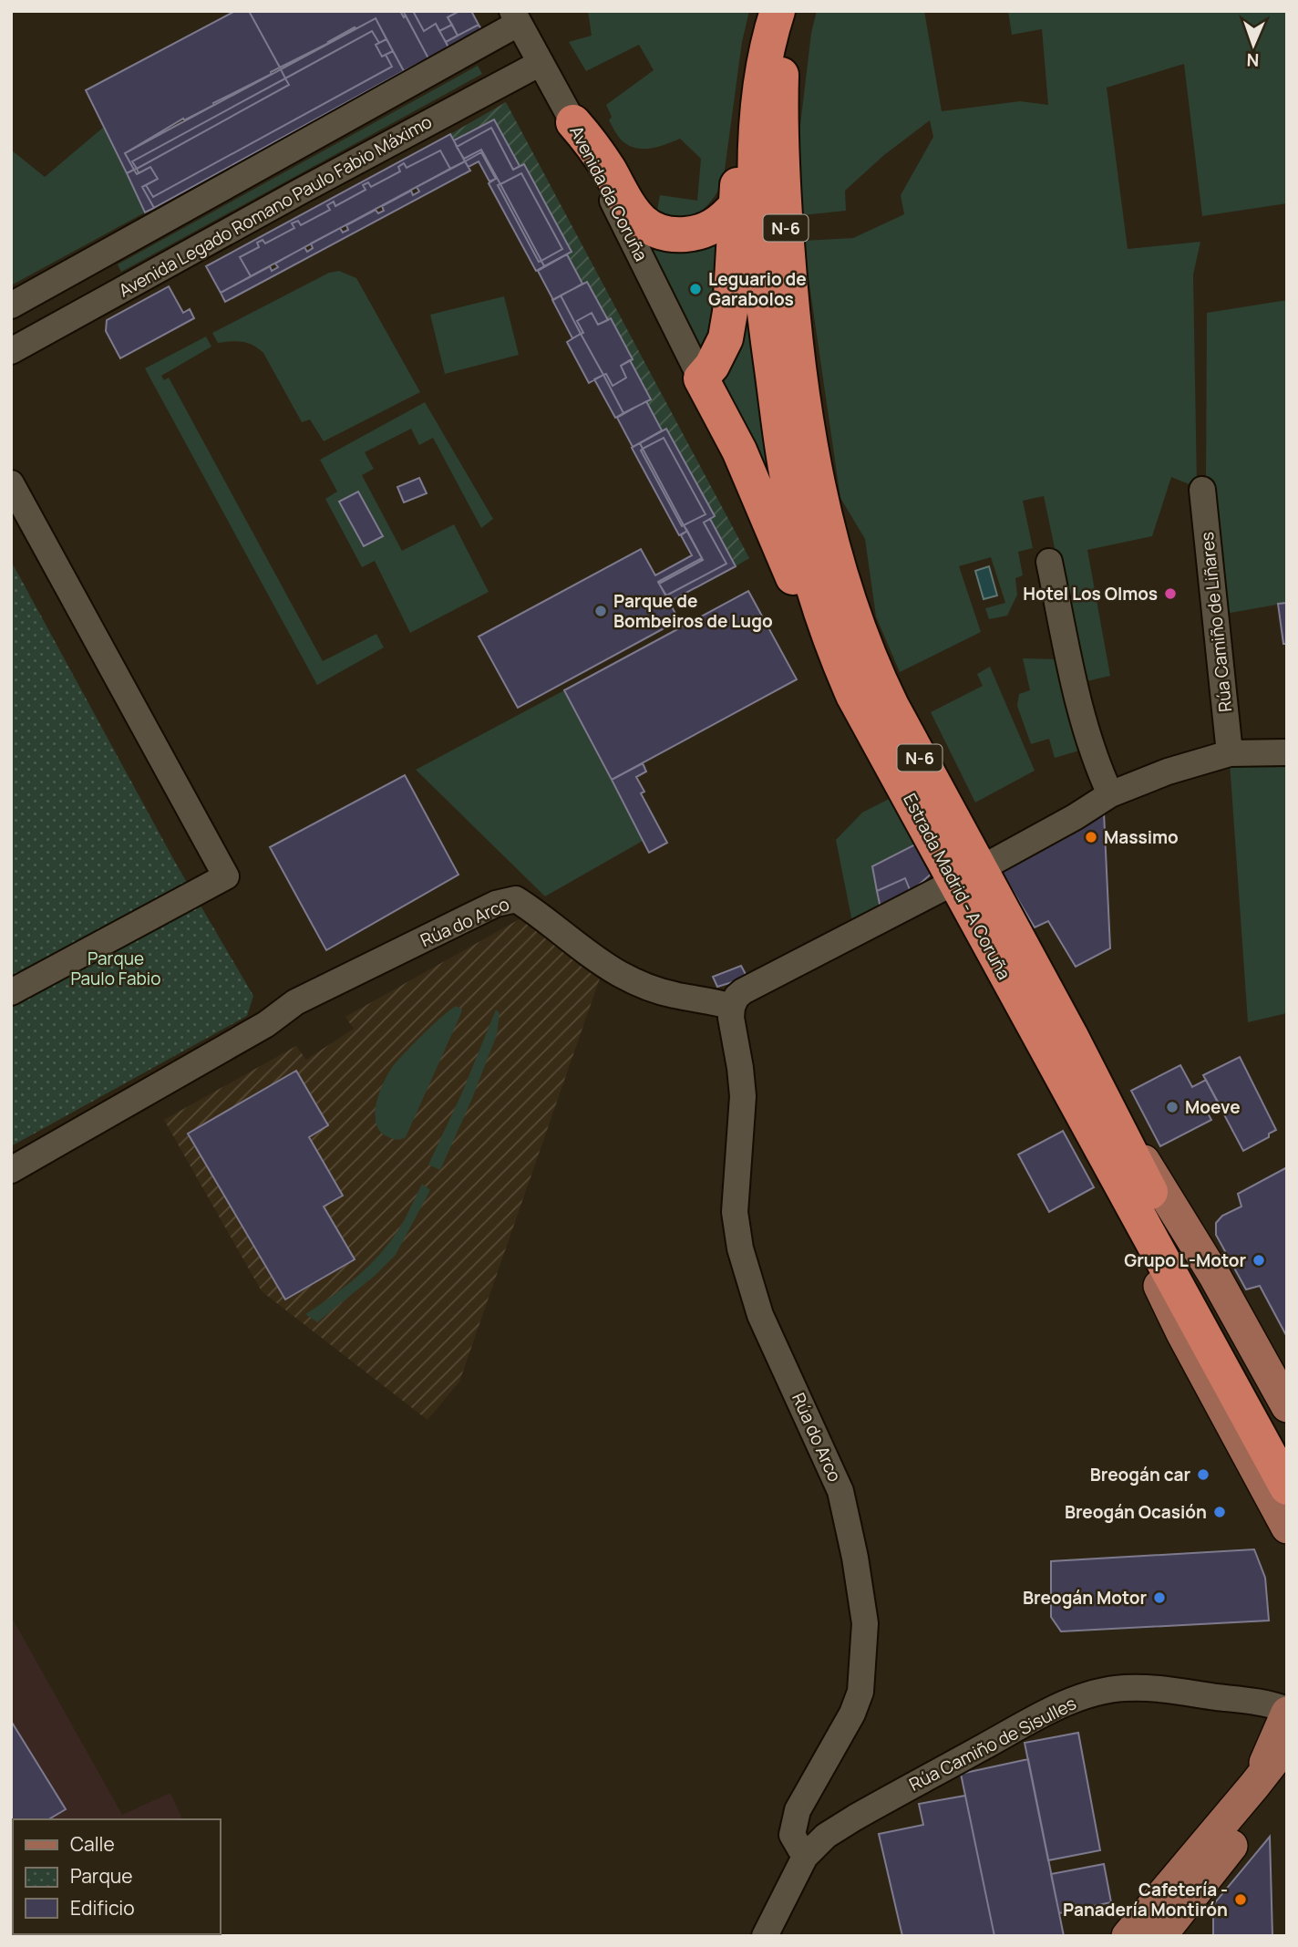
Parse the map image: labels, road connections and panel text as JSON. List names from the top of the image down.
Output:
{
  "streets": {
    "highway": ["N-6", "Estrada Madrid - A Coruña"],
    "street": [
      "Avenida da Coruña",
      "Avenida Legado Romano Paulo Fabio Máximo",
      "Rúa Camiño de Liñares",
      "Rúa do Arco",
      "Rúa Camiño de Sisulles"
    ]
  },
  "crossings": [
    ["Avenida da Coruña", "Avenida Legado Romano Paulo Fabio Máximo"],
    ["Avenida da Coruña", "N-6"],
    ["N-6", "Estrada Madrid - A Coruña"],
    ["Rúa do Arco", "Rúa Camiño de Sisulles"]
  ],
  "parks": ["Parque Paulo Fabio"],
  "places": [
    "Leguario de Garabolos",
    "Hotel Los Olmos",
    "Parque de Bombeiros de Lugo",
    "Massimo",
    "Moeve",
    "Grupo L-Motor",
    "Breogán car",
    "Breogán Ocasión",
    "Breogán Motor",
    "Cafetería - Panadería Montirón"
  ],
  "legend": ["Calle", "Parque", "Edificio"],
  "north": "bottom"
}
